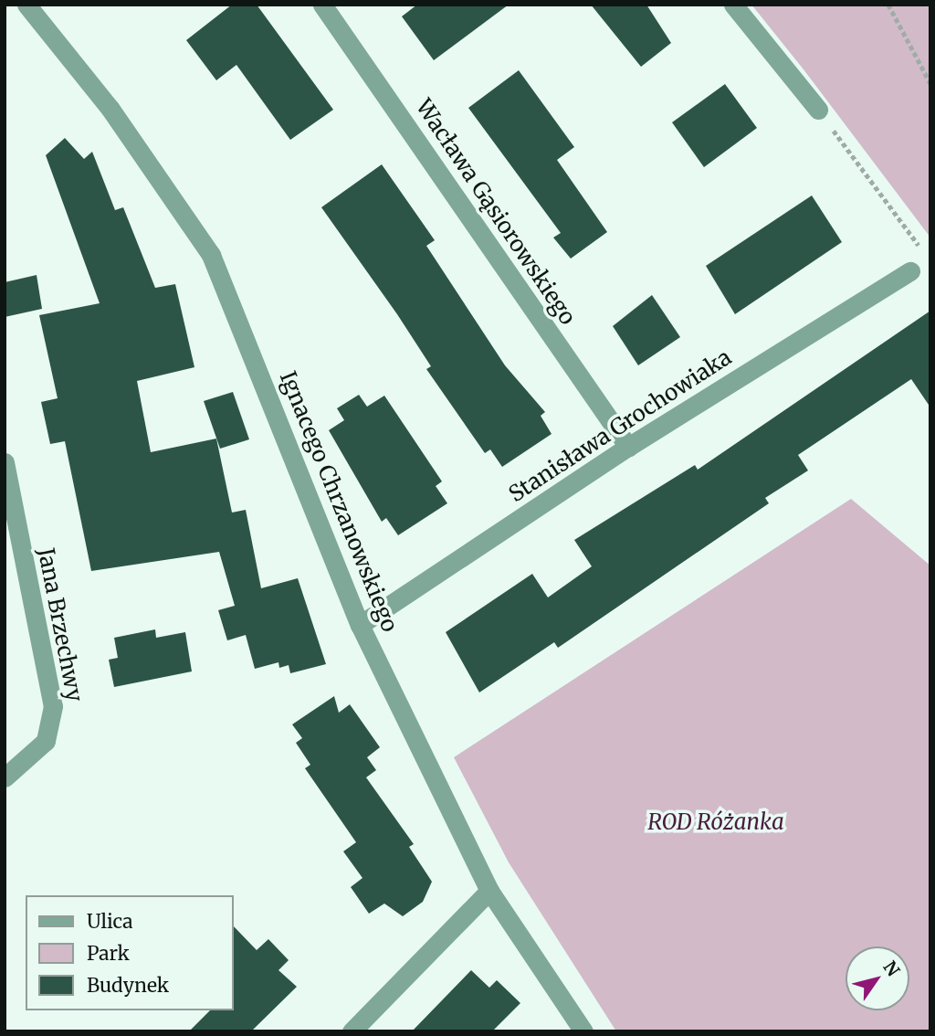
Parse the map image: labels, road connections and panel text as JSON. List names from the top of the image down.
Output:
{
  "streets": {
    "street": [
      "Wacława Gąsiorowskiego",
      "Stanisława Grochowiaka",
      "Ignacego Chrzanowskiego",
      "Jana Brzechwy"
    ]
  },
  "crossings": [
    ["Wacława Gąsiorowskiego", "Stanisława Grochowiaka"],
    ["Stanisława Grochowiaka", "Ignacego Chrzanowskiego"]
  ],
  "parks": ["ROD Różanka"],
  "legend": ["Ulica", "Park", "Budynek"],
  "north": "top right"
}
